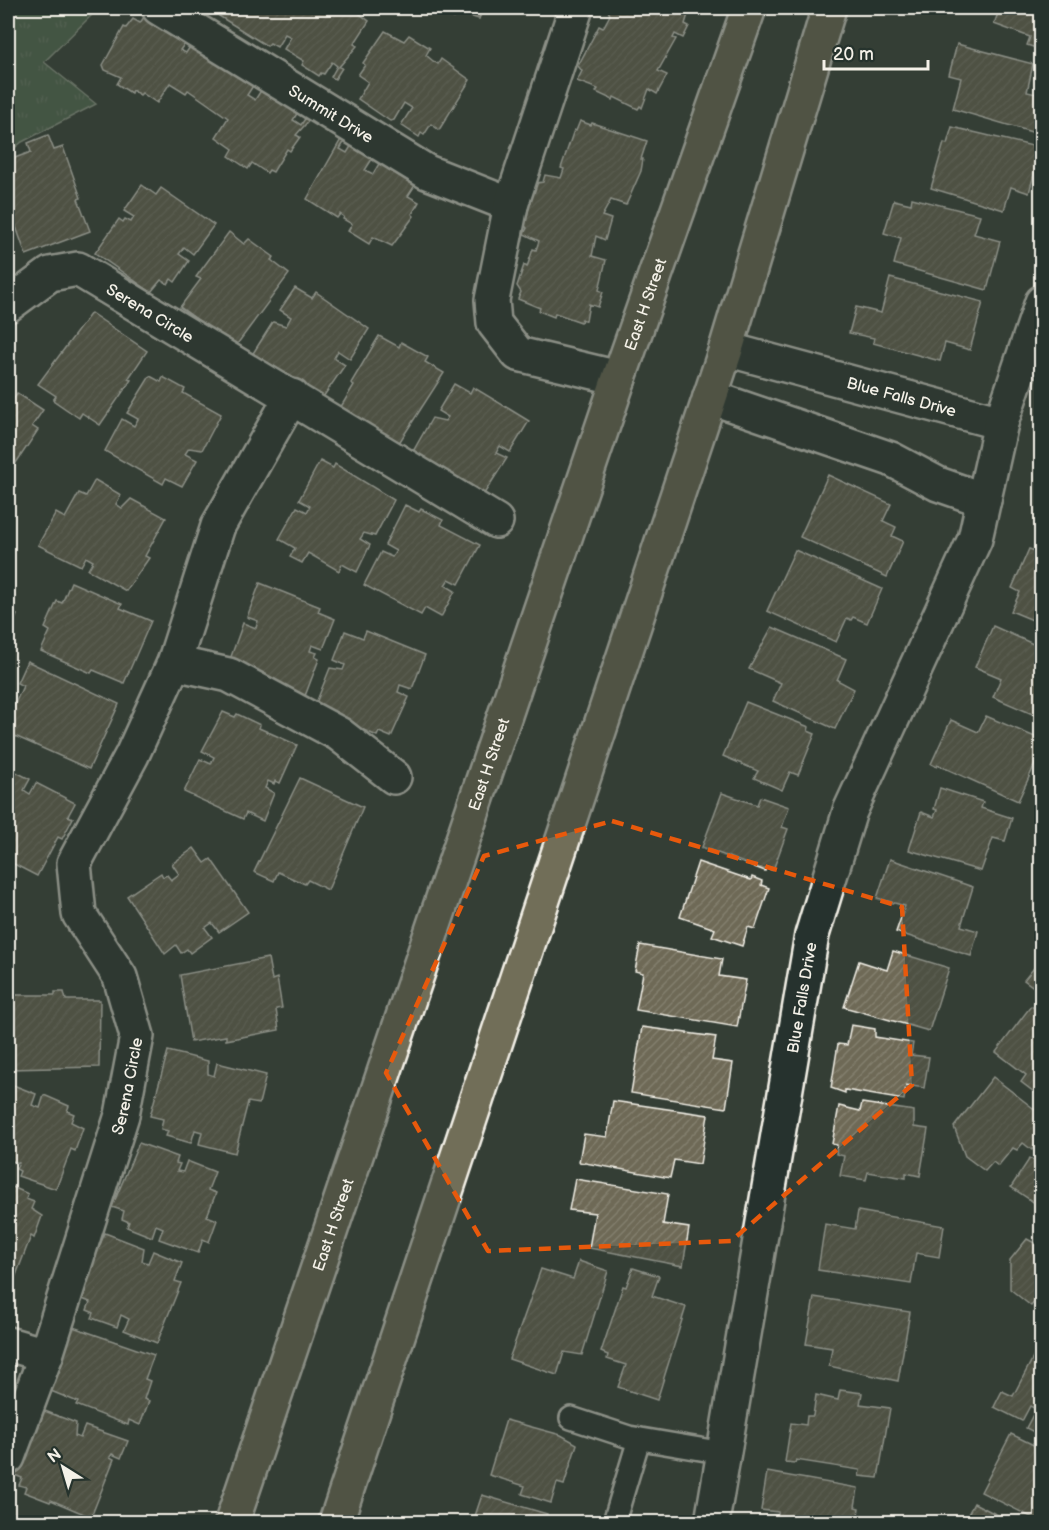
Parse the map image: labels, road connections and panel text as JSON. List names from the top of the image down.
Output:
{
  "streets": {
    "main road": ["East H Street"],
    "street": ["Summit Drive", "Serena Circle", "Blue Falls Drive"]
  },
  "scale_bar": "20 m",
  "north": "top left"
}
